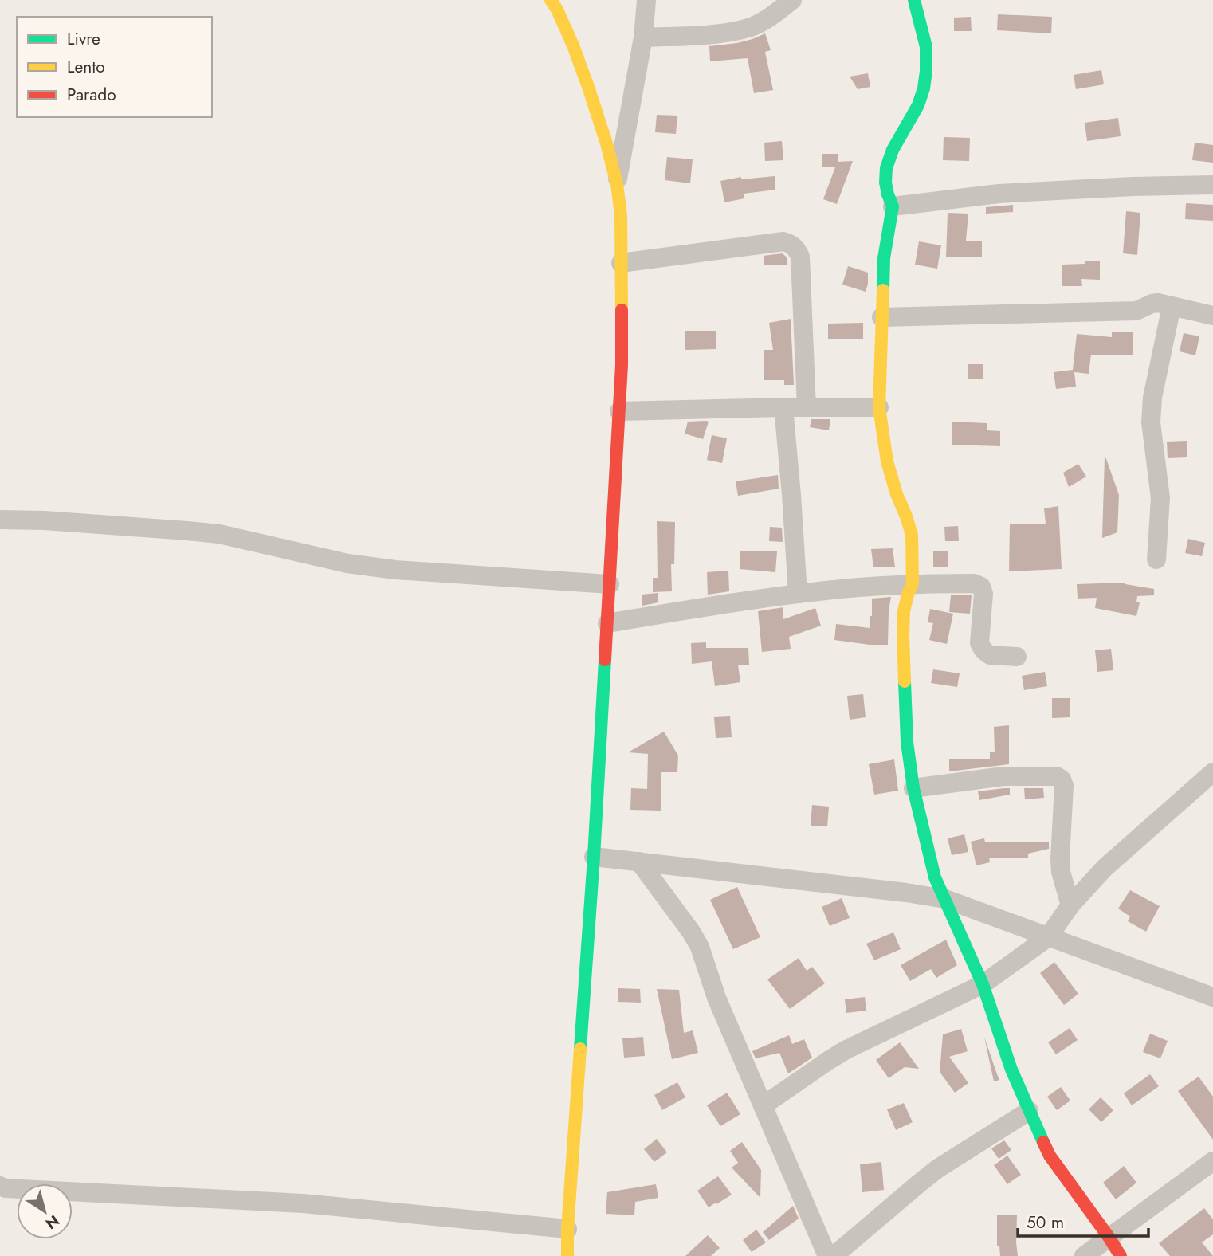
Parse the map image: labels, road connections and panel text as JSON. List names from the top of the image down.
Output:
{
  "legend": ["Livre", "Lento", "Parado"],
  "scale_bar": "50 m",
  "north": "bottom right"
}
